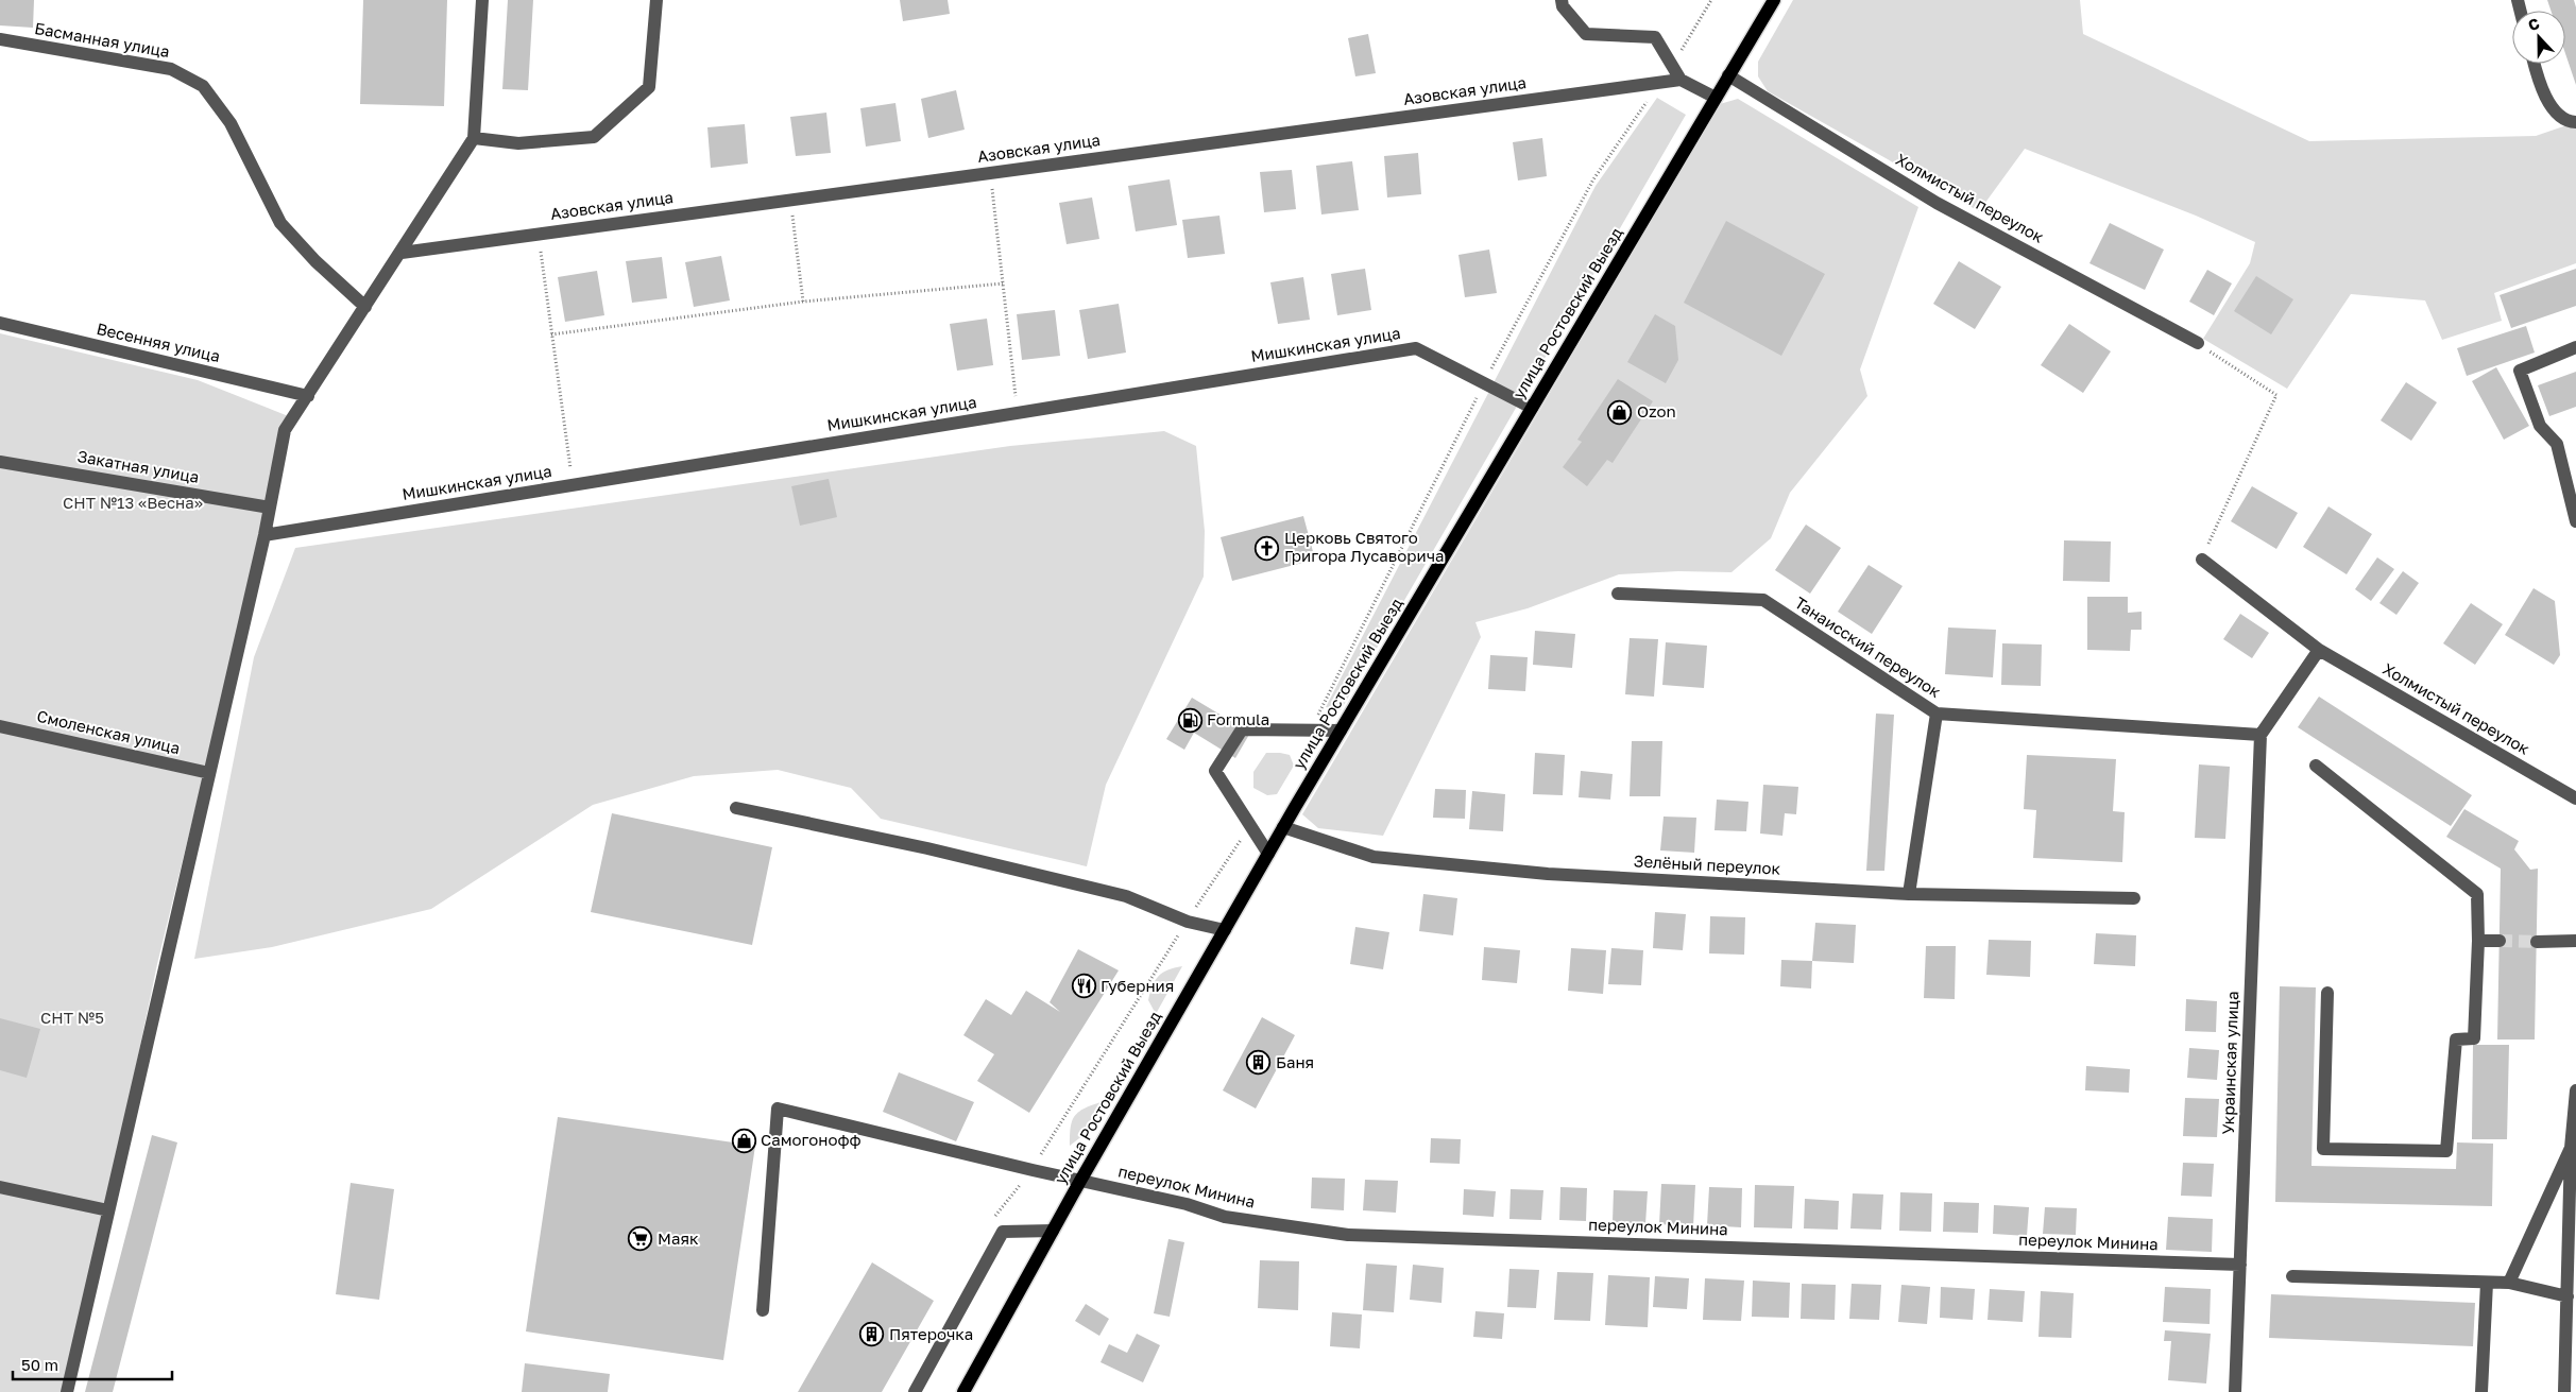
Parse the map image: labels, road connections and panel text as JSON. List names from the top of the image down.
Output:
{
  "streets": {
    "main road": ["улица Ростовский Выезд"],
    "street": [
      "Басманная улица",
      "Азовская улица",
      "Холмистый переулок",
      "Весенняя улица",
      "Мишкинская улица",
      "Закатная улица",
      "Танаисский переулок",
      "Смоленская улица",
      "Зелёный переулок",
      "Украинская улица",
      "переулок Минина"
    ]
  },
  "crossings": [
    ["Холмистый переулок", "улица Ростовский Выезд"],
    ["улица Ростовский Выезд", "Мишкинская улица"],
    ["улица Ростовский Выезд", "Зелёный переулок"],
    ["улица Ростовский Выезд", "переулок Минина"],
    ["Танаисский переулок", "Украинская улица"],
    ["Украинская улица", "переулок Минина"]
  ],
  "parks": ["СНТ №13 «Весна»", "СНТ №5"],
  "places": {
    "shop": ["Ozon", "Самогонофф"],
    "church": ["Церковь Святого Григора Лусаворича"],
    "fuel station": ["Formula"],
    "restaurant": ["Губерния"],
    "building": ["Баня", "Пятерочка"],
    "supermarket": ["Маяк"]
  },
  "scale_bar": "50 m",
  "north": "top"
}
